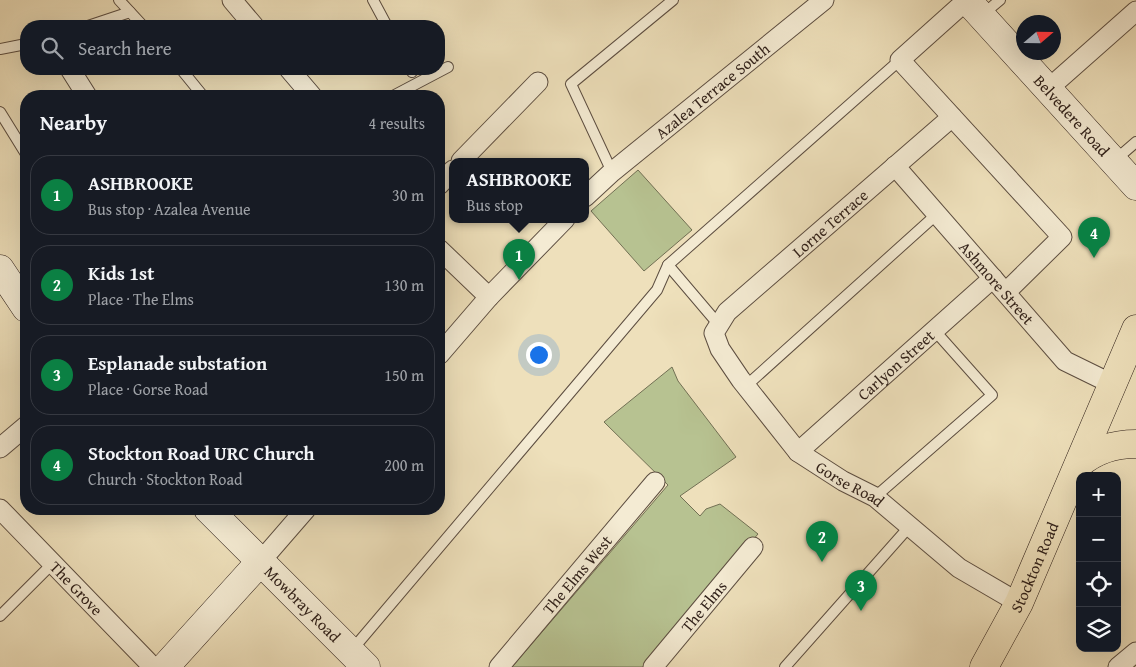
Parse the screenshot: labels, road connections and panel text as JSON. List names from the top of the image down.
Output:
{
  "streets": {
    "highway": ["Stockton Road"],
    "street": [
      "Azalea Terrace South",
      "Belvedere Road",
      "Lorne Terrace",
      "Ashmore Street",
      "Carlyon Street",
      "Gorse Road",
      "The Elms West",
      "The Grove",
      "Mowbray Road",
      "The Elms"
    ]
  },
  "crossings": [
    ["Lorne Terrace", "Ashmore Street"],
    ["Lorne Terrace", "Carlyon Street"],
    ["Lorne Terrace", "Gorse Road"],
    ["Ashmore Street", "Carlyon Street"],
    ["Ashmore Street", "Stockton Road"],
    ["Carlyon Street", "Gorse Road"],
    ["Gorse Road", "Stockton Road"]
  ],
  "north": "right",
  "page": {
    "search": "Search here",
    "heading": ["Nearby", "4 results"],
    "list": [
      {
        "mark": "1",
        "name": "ASHBROOKE",
        "note": "Bus stop · Azalea Avenue",
        "value": "30 m"
      },
      {
        "mark": "2",
        "name": "Kids 1st",
        "note": "Place · The Elms",
        "value": "130 m"
      },
      {
        "mark": "3",
        "name": "Esplanade substation",
        "note": "Place · Gorse Road",
        "value": "150 m"
      },
      {
        "mark": "4",
        "name": "Stockton Road URC Church",
        "note": "Church · Stockton Road",
        "value": "200 m"
      }
    ],
    "popup": ["ASHBROOKE", "Bus stop"],
    "pins": [
      "4",
      "1",
      "2",
      "3"
    ],
    "map_buttons": ["+", "−"]
  }
}
